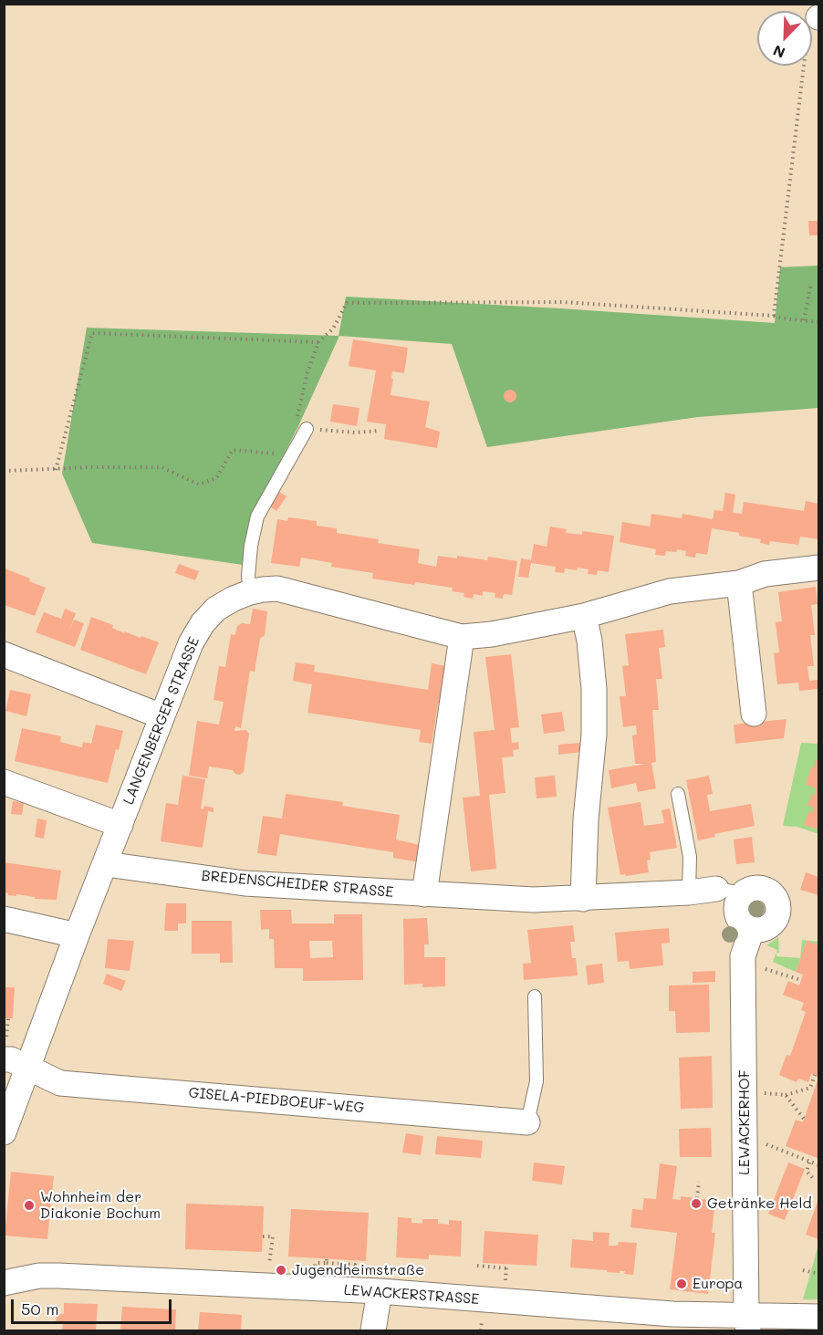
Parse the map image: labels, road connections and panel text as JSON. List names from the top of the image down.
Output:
{
  "streets": {
    "street": [
      "LANGENBERGER STRASSE",
      "BREDENSCHEIDER STRASSE",
      "GISELA-PIEDBOEUF-WEG",
      "LEWACKERHOF",
      "LEWACKERSTRASSE"
    ]
  },
  "crossings": [
    ["LANGENBERGER STRASSE", "BREDENSCHEIDER STRASSE"],
    ["LANGENBERGER STRASSE", "GISELA-PIEDBOEUF-WEG"],
    ["LEWACKERHOF", "LEWACKERSTRASSE"]
  ],
  "places": [
    "Getränke Held",
    "Wohnheim der Diakonie Bochum",
    "Jugendheimstraße",
    "Europa"
  ],
  "scale_bar": "50 m",
  "north": "bottom left"
}
